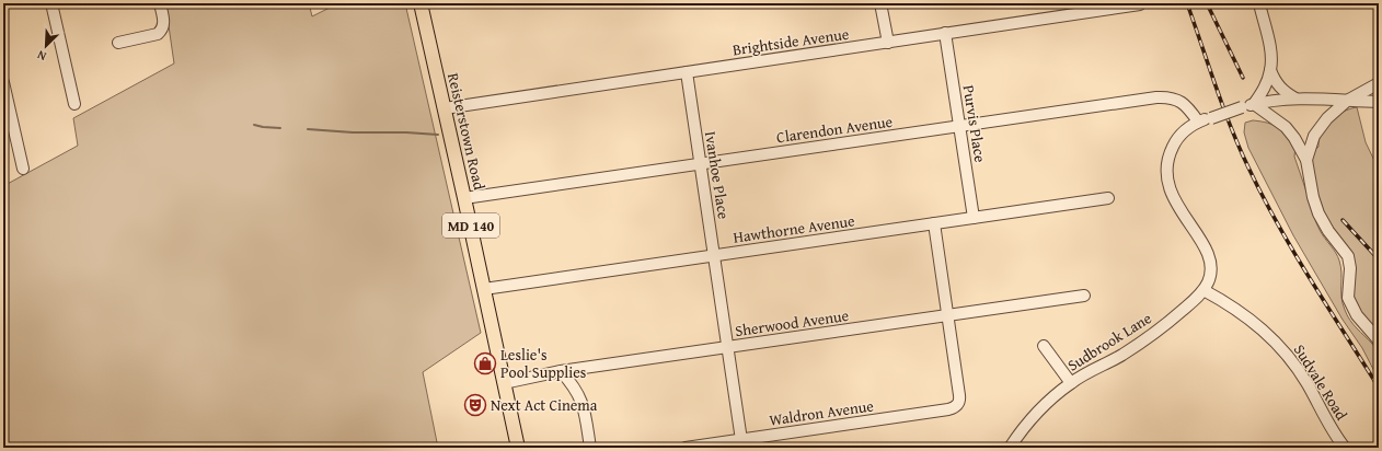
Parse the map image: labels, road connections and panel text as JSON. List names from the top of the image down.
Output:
{
  "streets": {
    "main road": ["Reisterstown Road", "MD 140"],
    "street": [
      "Brightside Avenue",
      "Purvis Place",
      "Clarendon Avenue",
      "Ivanhoe Place",
      "Hawthorne Avenue",
      "Sherwood Avenue",
      "Sudbrook Lane",
      "Sudvale Road",
      "Waldron Avenue"
    ]
  },
  "crossings": [
    ["Brightside Avenue", "Purvis Place"],
    ["Brightside Avenue", "Reisterstown Road"],
    ["Brightside Avenue", "Ivanhoe Place"],
    ["Purvis Place", "Clarendon Avenue"],
    ["Purvis Place", "Hawthorne Avenue"],
    ["Clarendon Avenue", "Reisterstown Road"],
    ["Clarendon Avenue", "Ivanhoe Place"],
    ["Clarendon Avenue", "Sudbrook Lane"],
    ["Reisterstown Road", "Hawthorne Avenue"],
    ["Reisterstown Road", "Sherwood Avenue"],
    ["Ivanhoe Place", "Hawthorne Avenue"],
    ["Ivanhoe Place", "Sherwood Avenue"],
    ["Ivanhoe Place", "Waldron Avenue"],
    ["Sherwood Avenue", "Waldron Avenue"],
    ["Sudbrook Lane", "Sudvale Road"]
  ],
  "places": {
    "shop": ["Leslie's Pool Supplies"],
    "theatre": ["Next Act Cinema"]
  },
  "north": "bottom left"
}
